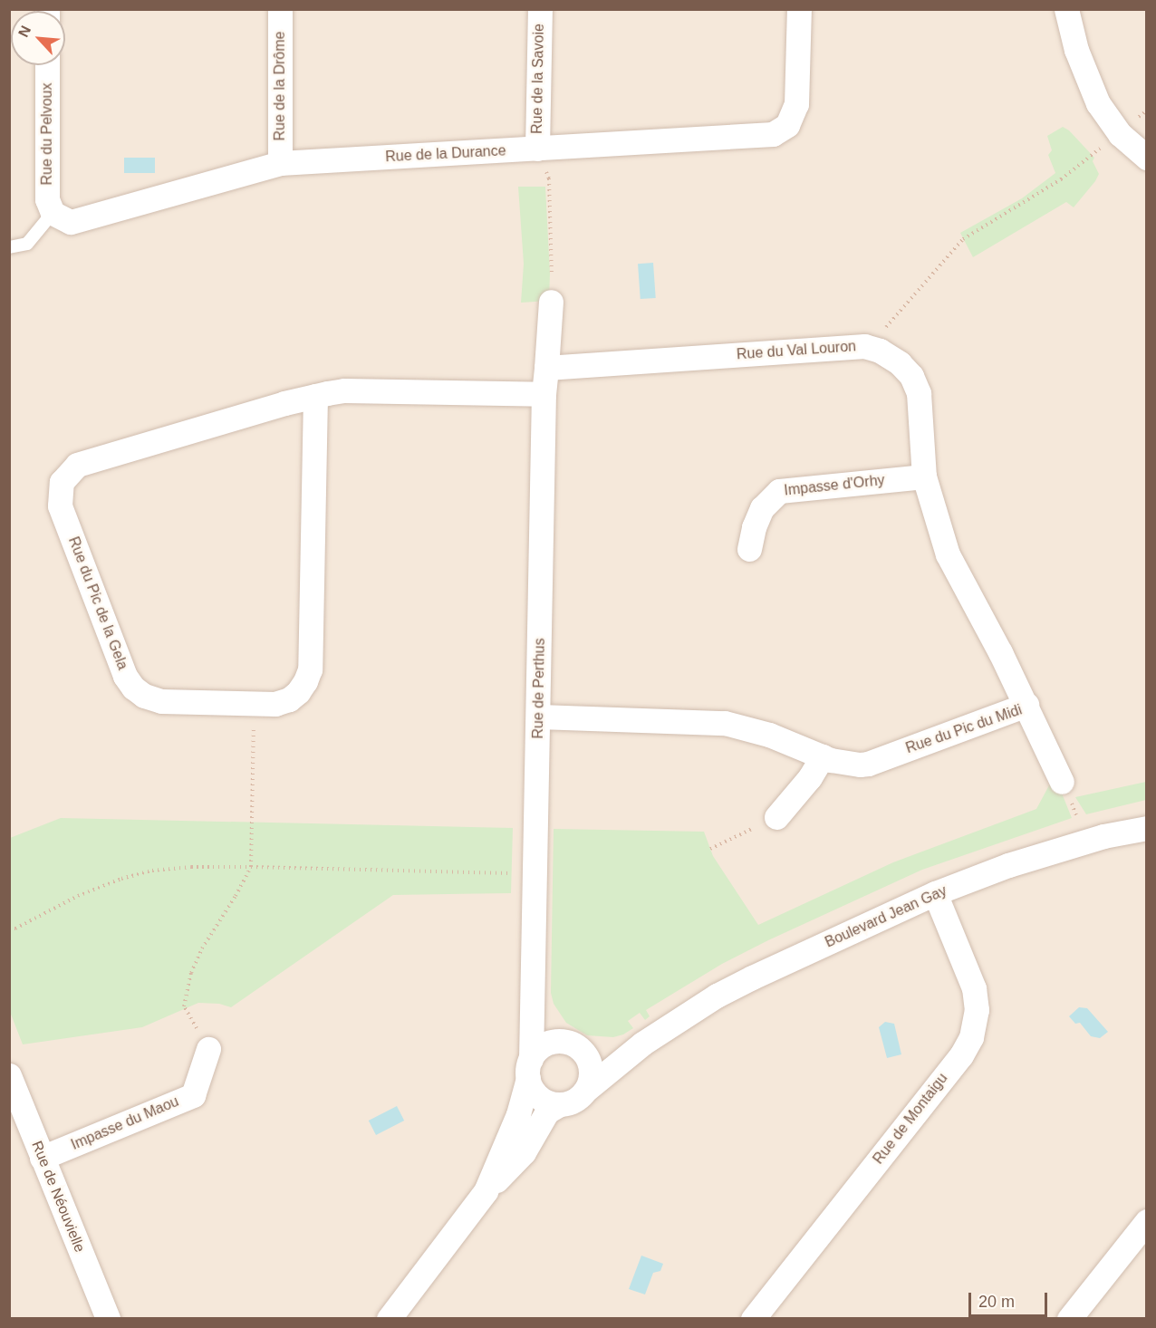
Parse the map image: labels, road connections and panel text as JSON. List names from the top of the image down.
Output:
{
  "streets": {
    "street": [
      "Rue de la Savoie",
      "Rue de la Drôme",
      "Rue du Pelvoux",
      "Rue de la Durance",
      "Rue du Val Louron",
      "Impasse d'Orhy",
      "Rue du Pic de la Gela",
      "Rue de Perthus",
      "Rue du Pic du Midi",
      "Boulevard Jean Gay",
      "Rue de Montaigu",
      "Impasse du Maou",
      "Rue de Néouvielle"
    ]
  },
  "crossings": [
    ["Rue de la Savoie", "Rue de la Durance"],
    ["Rue de la Drôme", "Rue de la Durance"],
    ["Rue du Pelvoux", "Rue de la Durance"],
    ["Rue du Val Louron", "Impasse d'Orhy"],
    ["Rue du Val Louron", "Rue du Pic du Midi"],
    ["Rue du Pic de la Gela", "Rue de Perthus"],
    ["Rue de Perthus", "Rue du Pic du Midi"],
    ["Rue de Perthus", "Boulevard Jean Gay"],
    ["Boulevard Jean Gay", "Rue de Montaigu"],
    ["Impasse du Maou", "Rue de Néouvielle"]
  ],
  "scale_bar": "20 m",
  "north": "top left"
}
